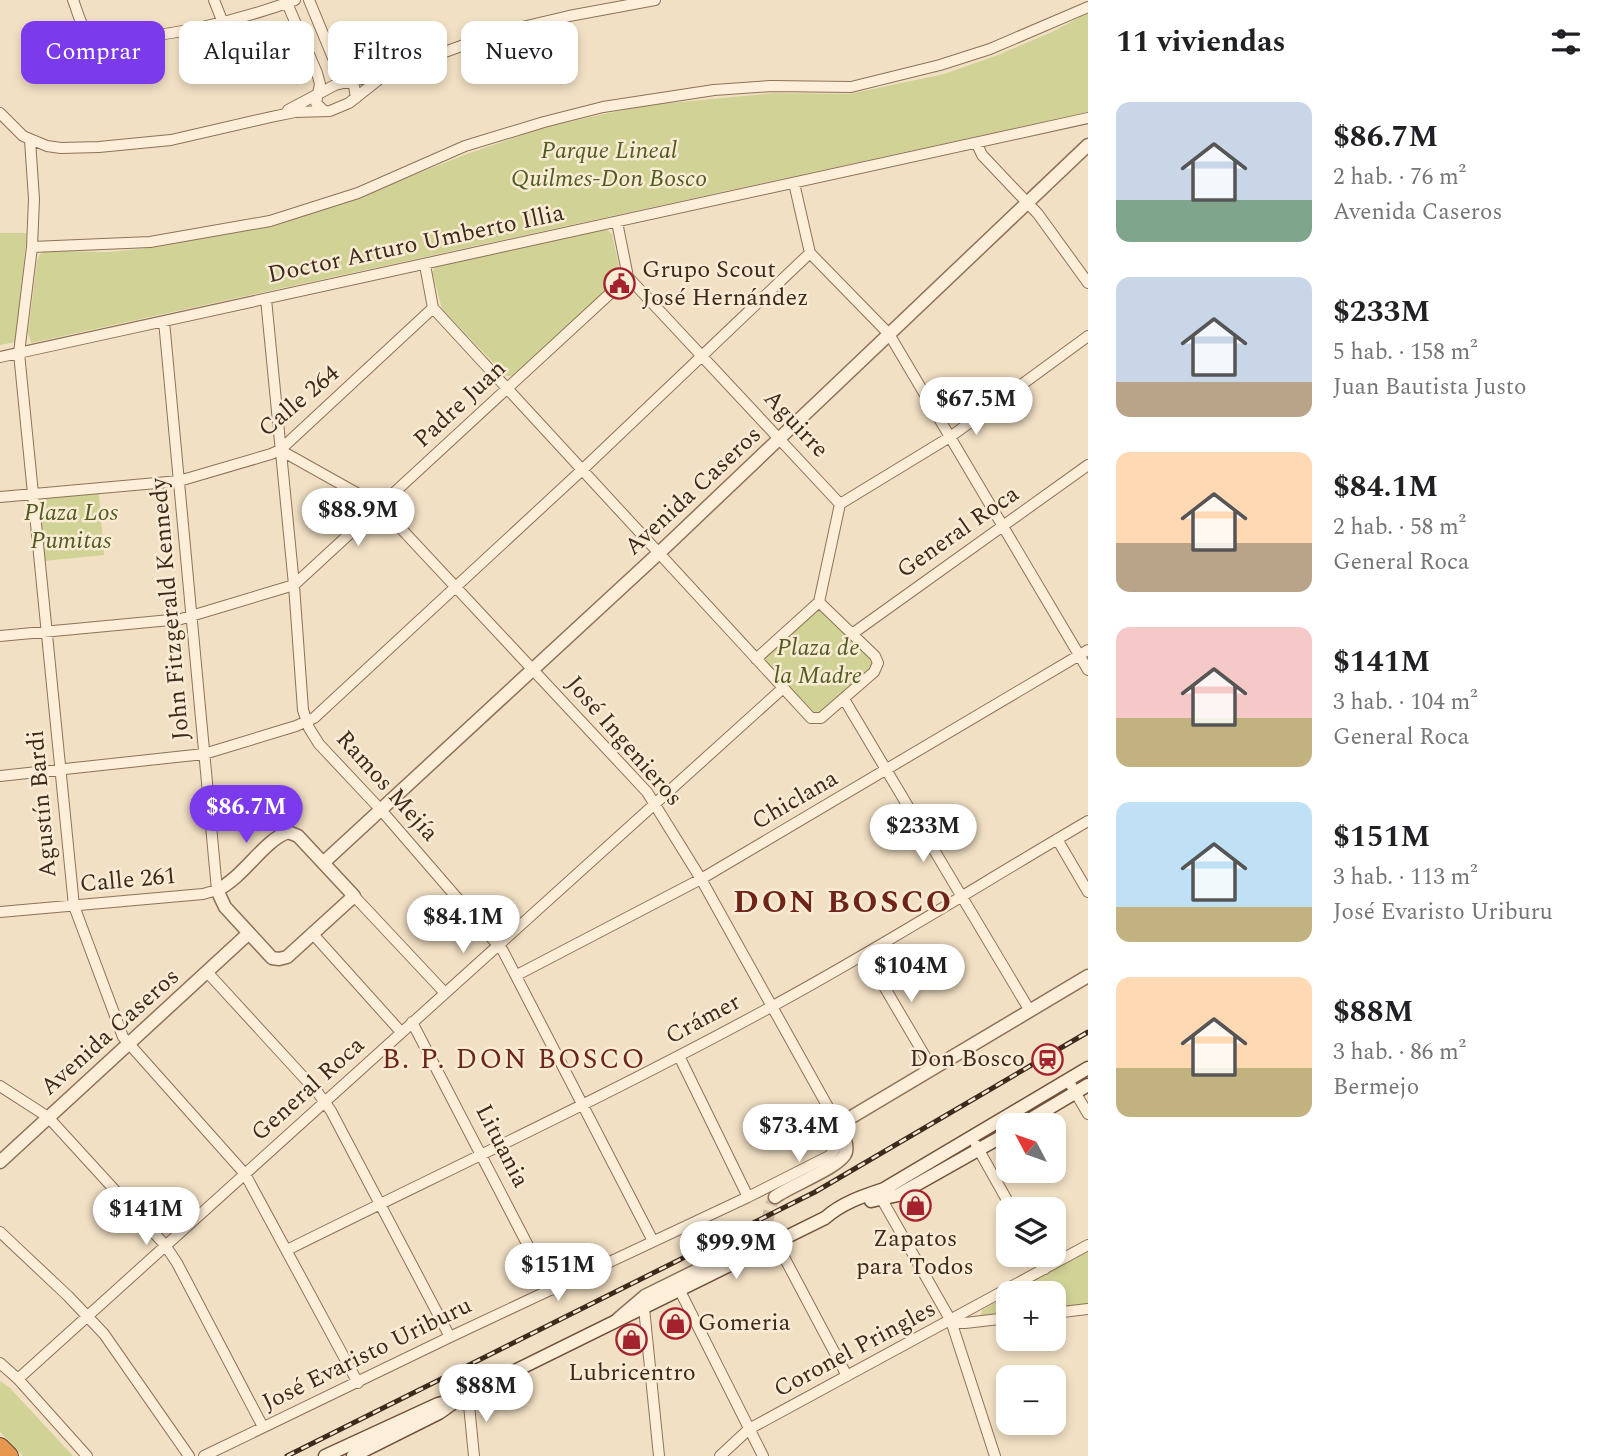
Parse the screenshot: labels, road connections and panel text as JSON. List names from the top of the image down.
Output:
{
  "streets": {
    "street": [
      "Doctor Arturo Umberto Illia",
      "Calle 264",
      "Padre Juan",
      "Aguirre",
      "Avenida Caseros",
      "General Roca",
      "John Fitzgerald Kennedy",
      "José Ingenieros",
      "Ramos Mejía",
      "Chiclana",
      "Agustín Bardi",
      "Calle 261",
      "Crámer",
      "Lituania",
      "Coronel Pringles",
      "José Evaristo Uriburu"
    ]
  },
  "crossings": [
    ["Doctor Arturo Umberto Illia", "John Fitzgerald Kennedy"],
    ["Doctor Arturo Umberto Illia", "Ramos Mejía"],
    ["Doctor Arturo Umberto Illia", "Agustín Bardi"],
    ["Calle 264", "John Fitzgerald Kennedy"],
    ["Calle 264", "José Ingenieros"],
    ["Calle 264", "Ramos Mejía"],
    ["Calle 264", "Agustín Bardi"],
    ["Padre Juan", "Aguirre"],
    ["Padre Juan", "John Fitzgerald Kennedy"],
    ["Padre Juan", "José Ingenieros"],
    ["Padre Juan", "Ramos Mejía"],
    ["Padre Juan", "Agustín Bardi"],
    ["Aguirre", "Avenida Caseros"],
    ["Avenida Caseros", "John Fitzgerald Kennedy"],
    ["Avenida Caseros", "José Ingenieros"],
    ["Avenida Caseros", "Ramos Mejía"],
    ["Avenida Caseros", "Agustín Bardi"],
    ["General Roca", "José Ingenieros"],
    ["General Roca", "Ramos Mejía"],
    ["General Roca", "Agustín Bardi"],
    ["General Roca", "Lituania"],
    ["John Fitzgerald Kennedy", "Calle 261"],
    ["José Ingenieros", "Ramos Mejía"],
    ["José Ingenieros", "Chiclana"],
    ["José Ingenieros", "Crámer"],
    ["José Ingenieros", "José Evaristo Uriburu"],
    ["Ramos Mejía", "Chiclana"],
    ["Ramos Mejía", "Crámer"],
    ["Ramos Mejía", "José Evaristo Uriburu"],
    ["Agustín Bardi", "Calle 261"],
    ["Agustín Bardi", "Crámer"],
    ["Agustín Bardi", "José Evaristo Uriburu"],
    ["Crámer", "Lituania"],
    ["Lituania", "José Evaristo Uriburu"]
  ],
  "districts": ["DON BOSCO", "B. P. DON BOSCO"],
  "parks": ["Parque Lineal Quilmes-Don Bosco", "Plaza Los Pumitas", "Plaza de la Madre"],
  "places": {
    "public building": ["Grupo Scout José Hernández"],
    "station": ["Don Bosco"],
    "shop": ["Zapatos para Todos", "Gomeria", "Lubricentro"]
  },
  "north": "top left",
  "page": {
    "heading": "11 viviendas",
    "chip": [
      "Comprar",
      "Alquilar",
      "Filtros",
      "Nuevo"
    ],
    "list": [
      {
        "name": "$86.7M",
        "note": "2 hab. · 76 m² · Avenida Caseros"
      },
      {
        "name": "$233M",
        "note": "5 hab. · 158 m² · Juan Bautista Justo"
      },
      {
        "name": "$84.1M",
        "note": "2 hab. · 58 m² · General Roca"
      },
      {
        "name": "$141M",
        "note": "3 hab. · 104 m² · General Roca"
      },
      {
        "name": "$151M",
        "note": "3 hab. · 113 m² · José Evaristo Uriburu"
      },
      {
        "name": "$88M",
        "note": "3 hab. · 86 m² · Bermejo"
      }
    ],
    "price": [
      "$67.5M",
      "$88.9M",
      "$86.7M",
      "$233M",
      "$84.1M",
      "$104M",
      "$73.4M",
      "$141M",
      "$99.9M",
      "$151M",
      "$88M"
    ],
    "map_buttons": ["+", "−"]
  }
}
